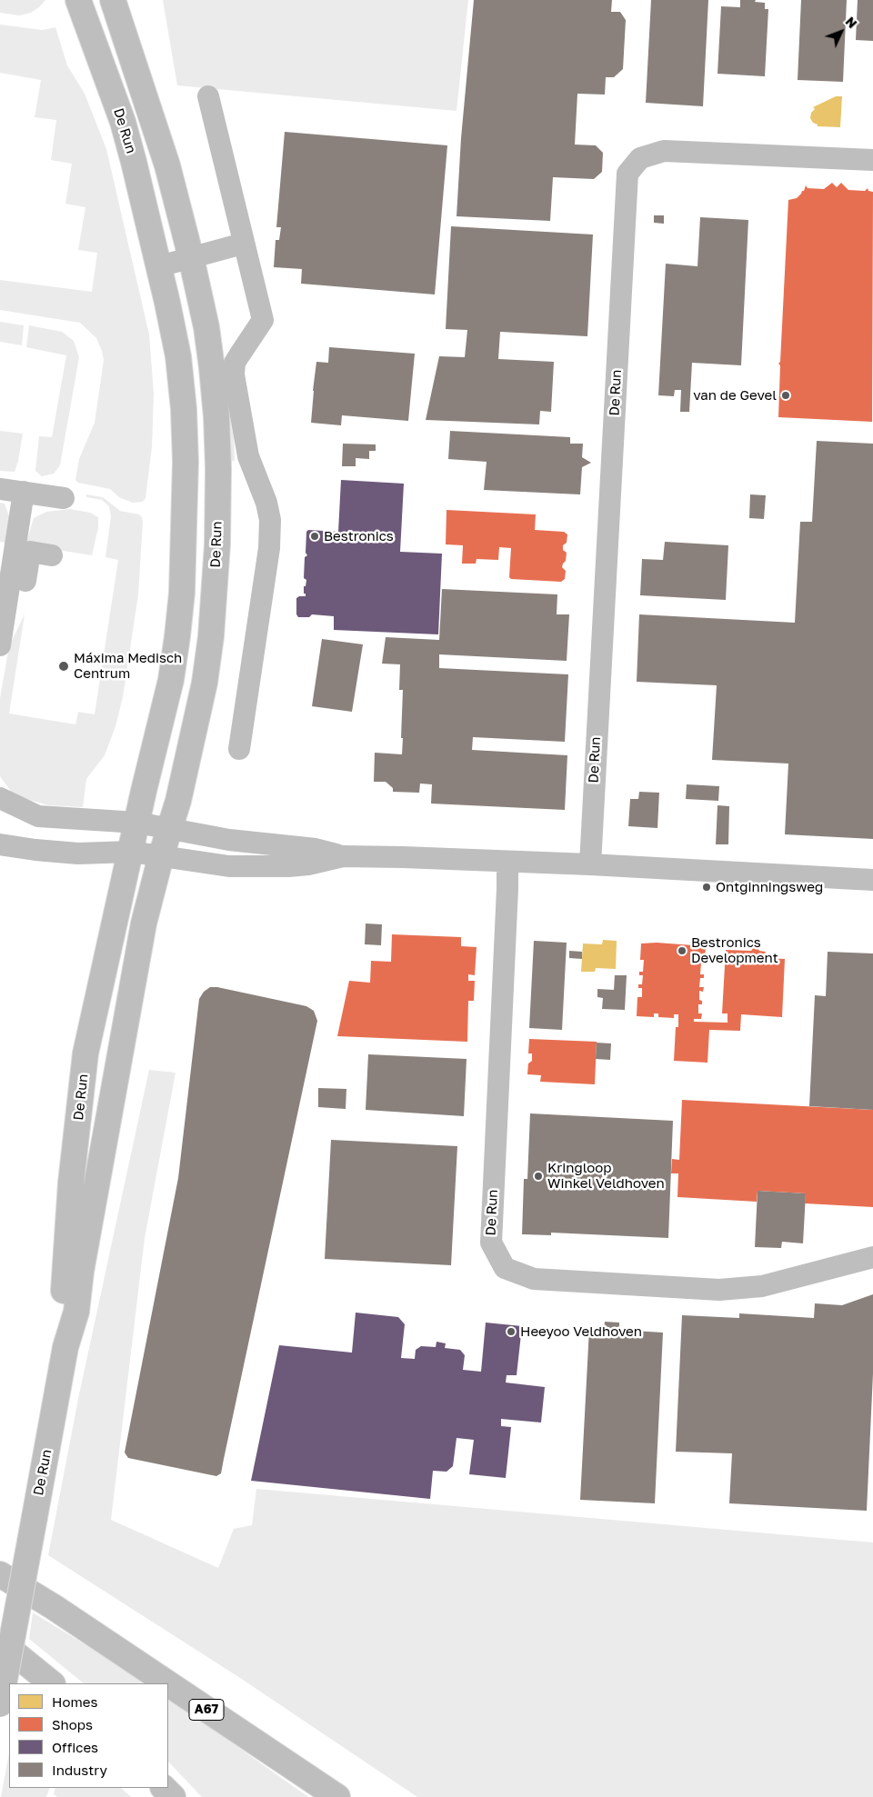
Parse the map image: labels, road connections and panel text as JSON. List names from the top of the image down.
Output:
{
  "streets": {
    "main road": ["De Run", "A67"]
  },
  "places": [
    "van de Gevel",
    "Bestronics",
    "Máxima Medisch Centrum",
    "Ontginningsweg",
    "Bestronics Development",
    "Kringloop Winkel Veldhoven",
    "Heeyoo Veldhoven"
  ],
  "legend": [
    "Homes",
    "Shops",
    "Offices",
    "Industry"
  ],
  "north": "top right"
}
